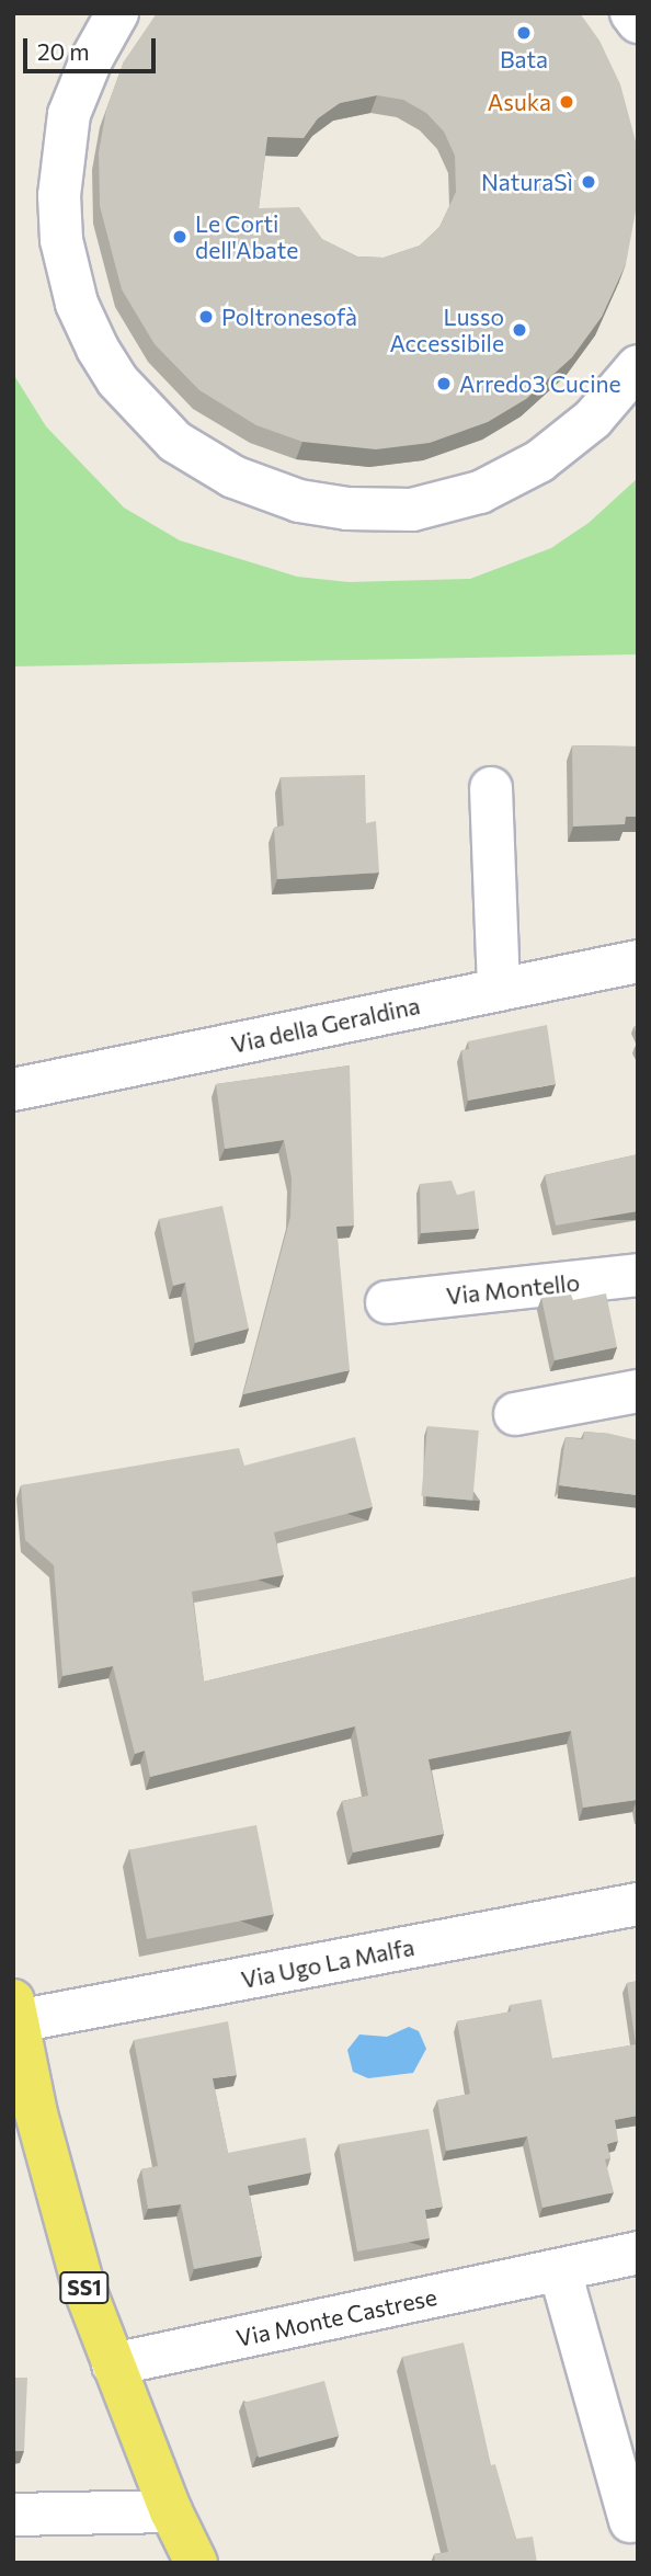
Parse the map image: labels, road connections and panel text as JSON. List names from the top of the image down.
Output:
{
  "streets": {
    "main road": ["SS1"],
    "street": [
      "Via della Geraldina",
      "Via Montello",
      "Via Ugo La Malfa",
      "Via Monte Castrese"
    ]
  },
  "crossings": [
    ["Via Ugo La Malfa", "SS1"],
    ["SS1", "Via Monte Castrese"]
  ],
  "places": [
    "Bata",
    "Asuka",
    "NaturaSì",
    "Le Corti dell'Abate",
    "Poltronesofà",
    "Lusso Accessibile",
    "Arredo3 Cucine"
  ],
  "scale_bar": "20 m"
}
